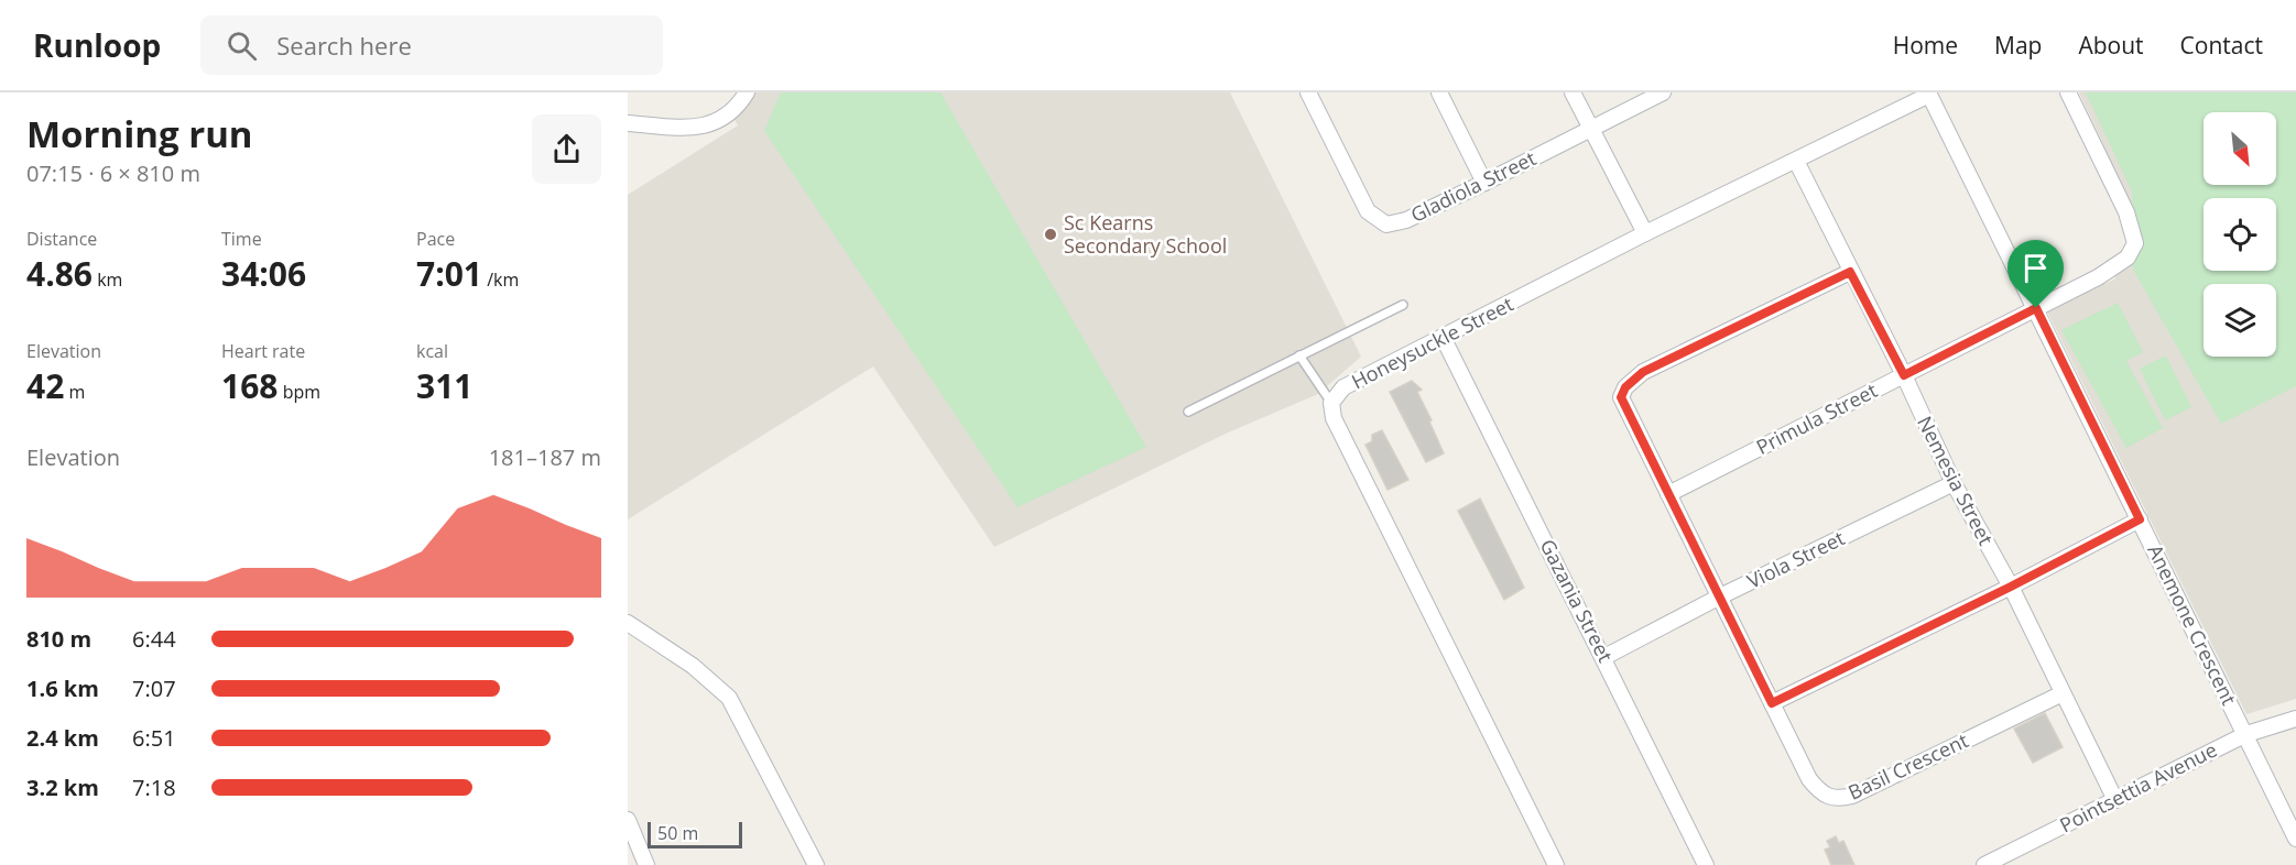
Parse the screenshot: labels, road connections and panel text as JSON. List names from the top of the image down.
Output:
{
  "streets": {
    "street": [
      "Gladiola Street",
      "Honeysuckle Street",
      "Primula Street",
      "Nemesia Street",
      "Viola Street",
      "Gazania Street",
      "Anemone Crescent",
      "Basil Crescent",
      "Pointsettia Avenue"
    ]
  },
  "crossings": [
    ["Honeysuckle Street", "Nemesia Street"],
    ["Honeysuckle Street", "Gazania Street"],
    ["Honeysuckle Street", "Anemone Crescent"],
    ["Primula Street", "Nemesia Street"],
    ["Primula Street", "Anemone Crescent"],
    ["Primula Street", "Basil Crescent"],
    ["Nemesia Street", "Viola Street"],
    ["Nemesia Street", "Basil Crescent"],
    ["Nemesia Street", "Pointsettia Avenue"],
    ["Viola Street", "Gazania Street"],
    ["Viola Street", "Basil Crescent"],
    ["Anemone Crescent", "Pointsettia Avenue"]
  ],
  "places": ["Sc Kearns Secondary School"],
  "scale_bar": "50 m",
  "north": "bottom right",
  "page": {
    "header": "Runloop",
    "search": "Search here",
    "nav": [
      "Home",
      "Map",
      "About",
      "Contact"
    ],
    "heading": ["Morning run", "07:15 · 6 × 810 m"],
    "stats": [
      ["Distance", "4.86 km"],
      ["Time", "34:06"],
      ["Pace", "7:01 /km"],
      ["Elevation", "42 m"],
      ["Heart rate", "168 bpm"],
      ["kcal", "311"]
    ],
    "chart": ["Elevation", "181–187 m"],
    "list": [
      {
        "name": "810 m",
        "note": "6:44"
      },
      {
        "name": "1.6 km",
        "note": "7:07"
      },
      {
        "name": "2.4 km",
        "note": "6:51"
      },
      {
        "name": "3.2 km",
        "note": "7:18"
      }
    ],
    "scale": "50 m"
  }
}
